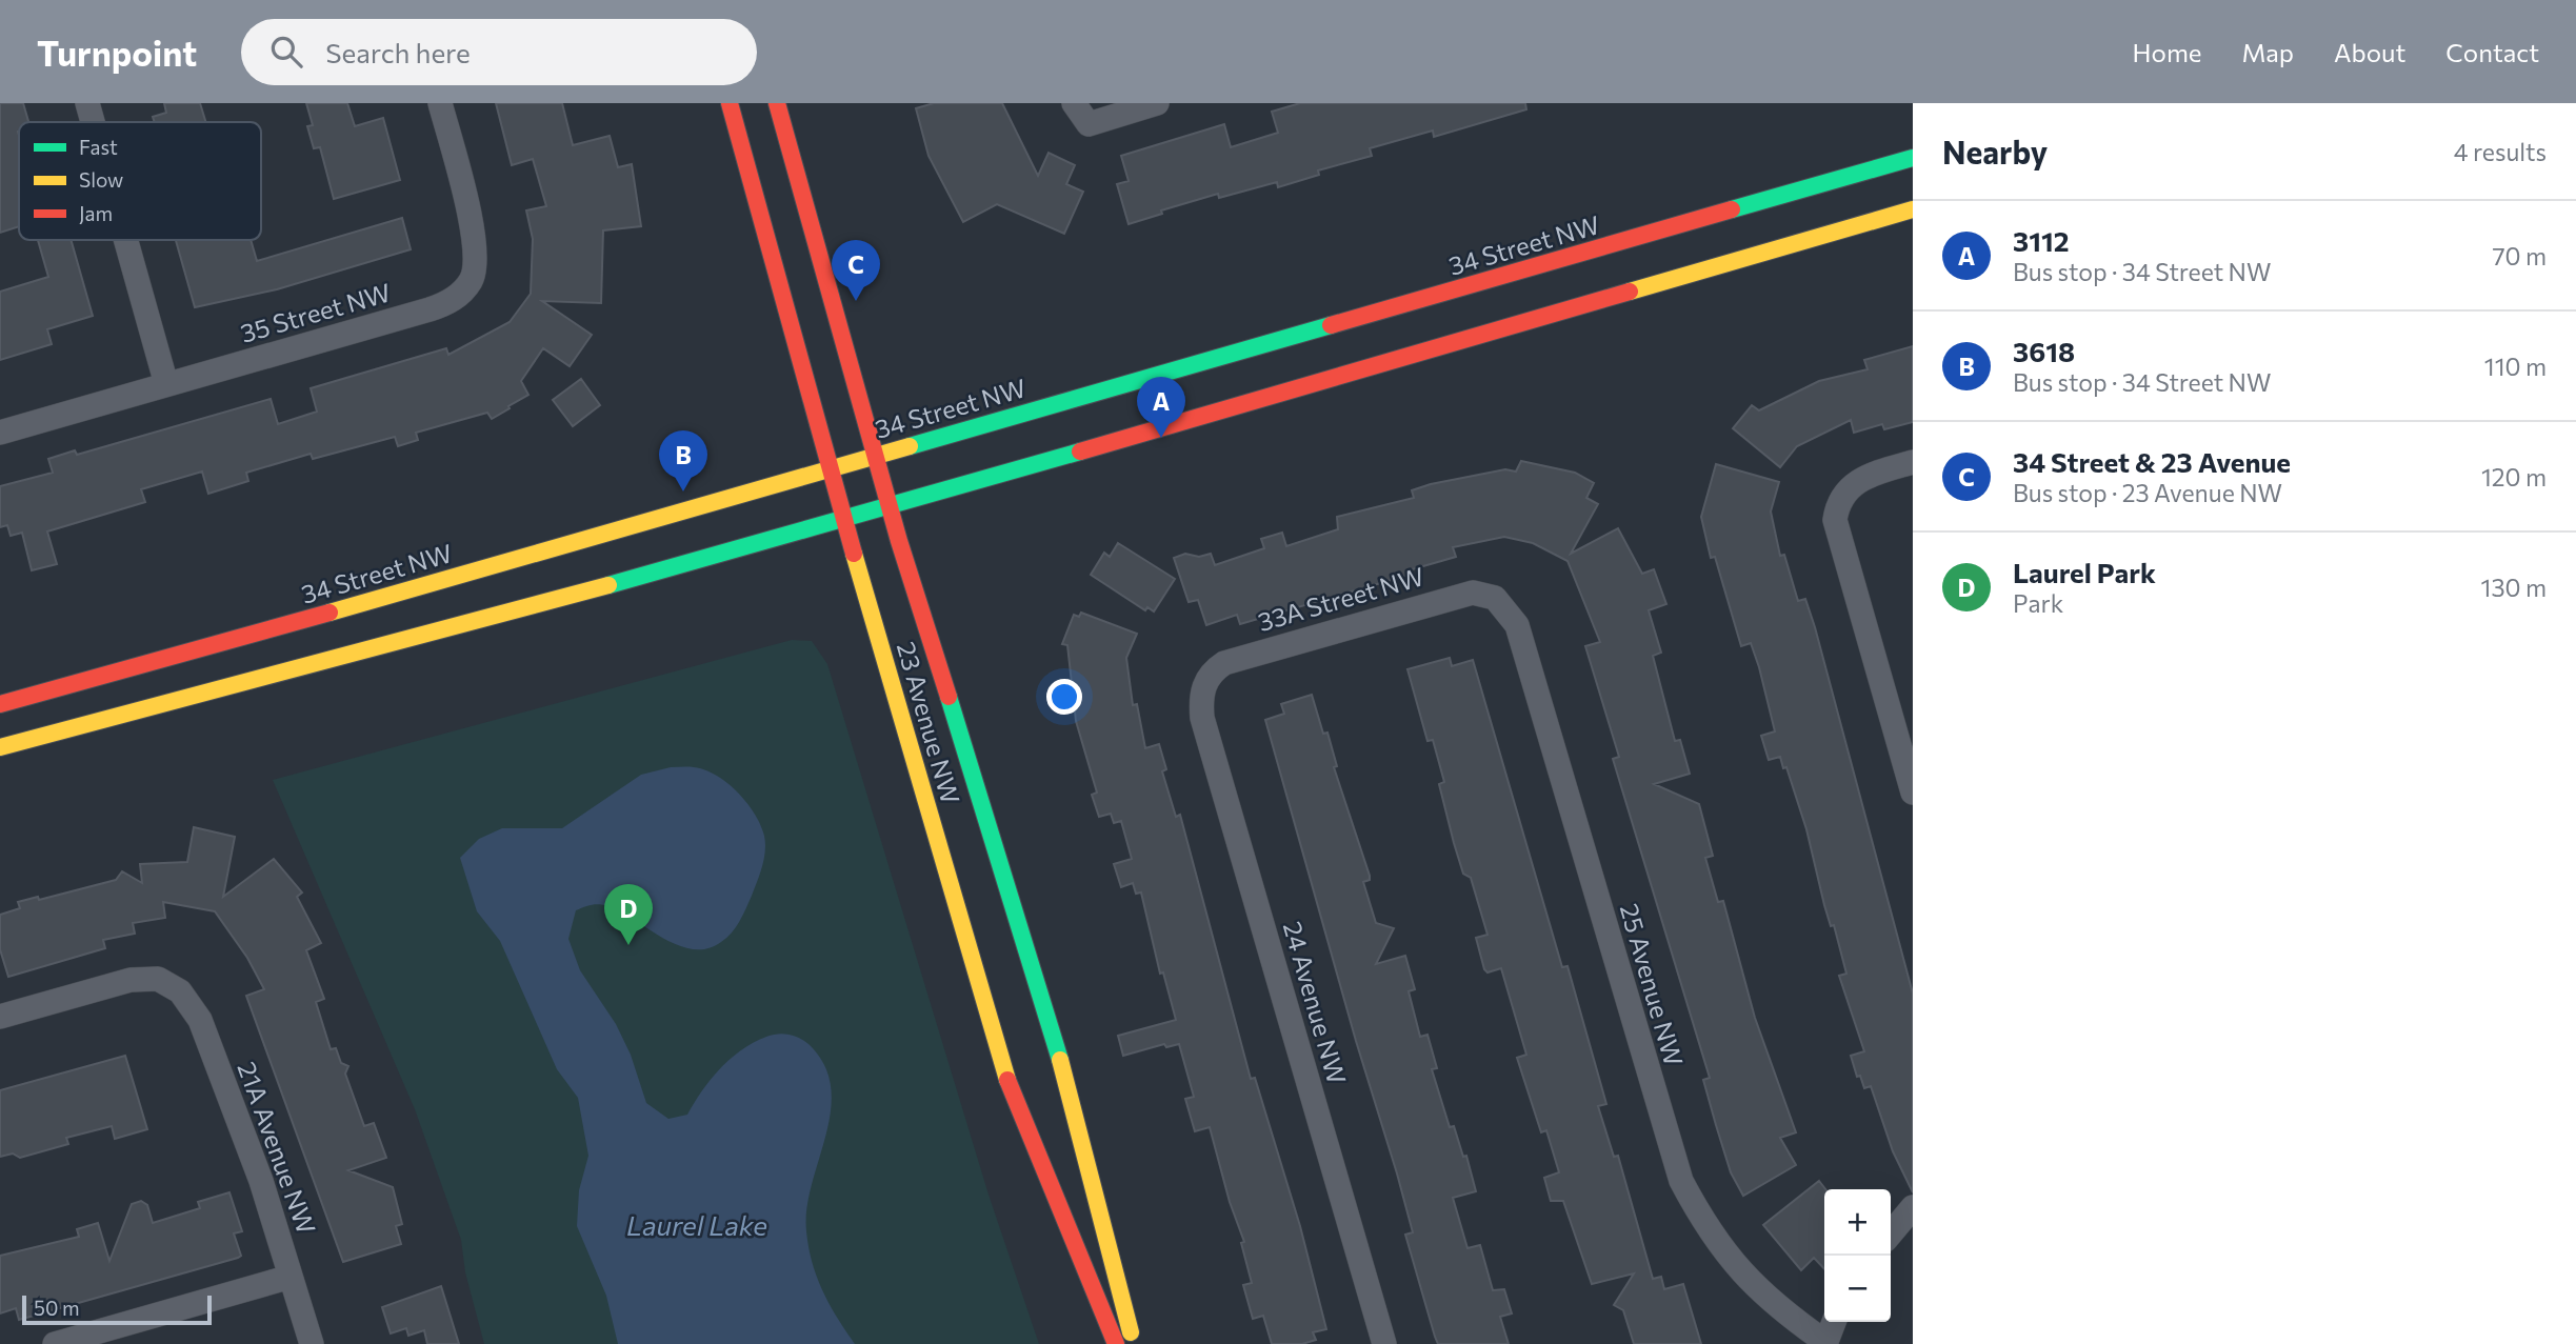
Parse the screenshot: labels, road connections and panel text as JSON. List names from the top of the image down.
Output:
{
  "streets": {
    "main road": ["34 Street NW", "23 Avenue NW"],
    "street": [
      "35 Street NW",
      "33A Street NW",
      "25 Avenue NW",
      "24 Avenue NW",
      "21A Avenue NW"
    ]
  },
  "crossings": [
    ["34 Street NW", "23 Avenue NW"],
    ["33A Street NW", "25 Avenue NW"],
    ["33A Street NW", "24 Avenue NW"]
  ],
  "water": ["Laurel Lake"],
  "legend": ["Fast", "Slow", "Jam"],
  "scale_bar": "50 m",
  "page": {
    "header": "Turnpoint",
    "search": "Search here",
    "nav": [
      "Home",
      "Map",
      "About",
      "Contact"
    ],
    "heading": ["Nearby", "4 results"],
    "list": [
      {
        "mark": "A",
        "name": "3112",
        "note": "Bus stop · 34 Street NW",
        "value": "70 m"
      },
      {
        "mark": "B",
        "name": "3618",
        "note": "Bus stop · 34 Street NW",
        "value": "110 m"
      },
      {
        "mark": "C",
        "name": "34 Street & 23 Avenue",
        "note": "Bus stop · 23 Avenue NW",
        "value": "120 m"
      },
      {
        "mark": "D",
        "name": "Laurel Park",
        "note": "Park",
        "value": "130 m"
      }
    ],
    "pins": [
      "C",
      "A",
      "B",
      "D"
    ],
    "map_buttons": ["+", "−"],
    "scale": "50 m"
  }
}
